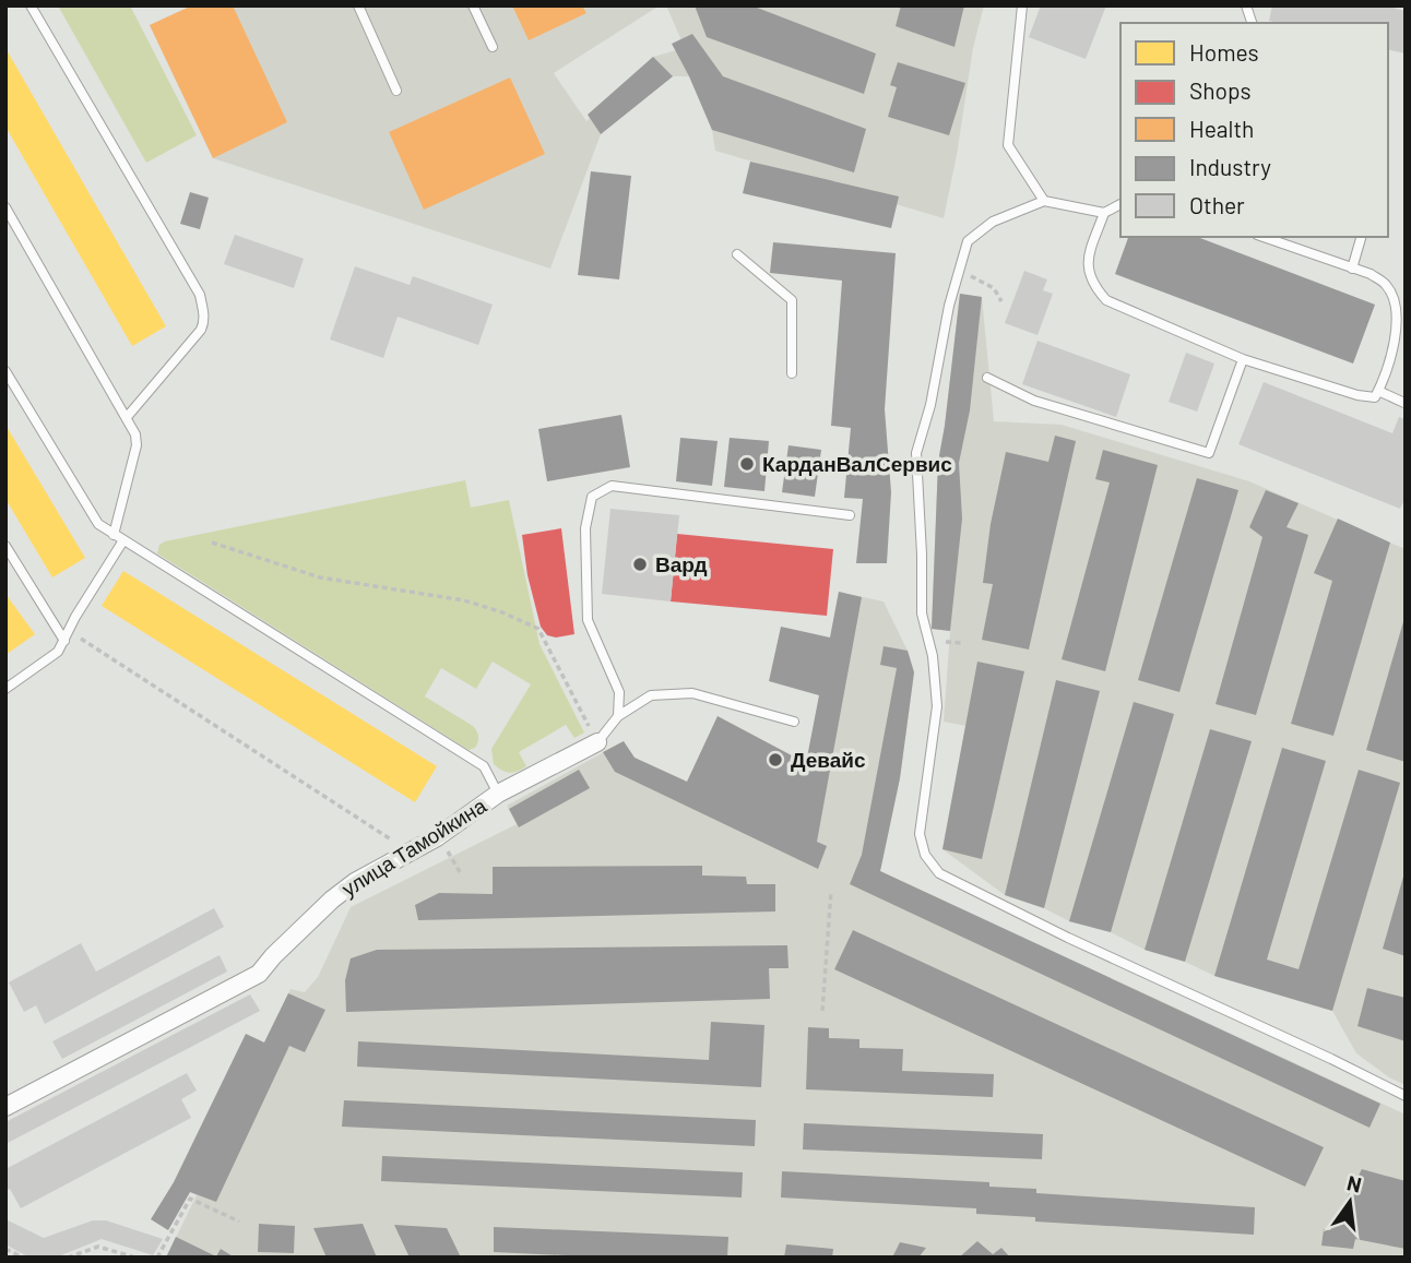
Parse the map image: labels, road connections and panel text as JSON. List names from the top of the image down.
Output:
{
  "streets": {
    "street": ["улица Тамойкина"]
  },
  "places": ["КарданВалСервис", "Вард", "Девайс"],
  "legend": [
    "Homes",
    "Shops",
    "Health",
    "Industry",
    "Other"
  ],
  "north": "top"
}
